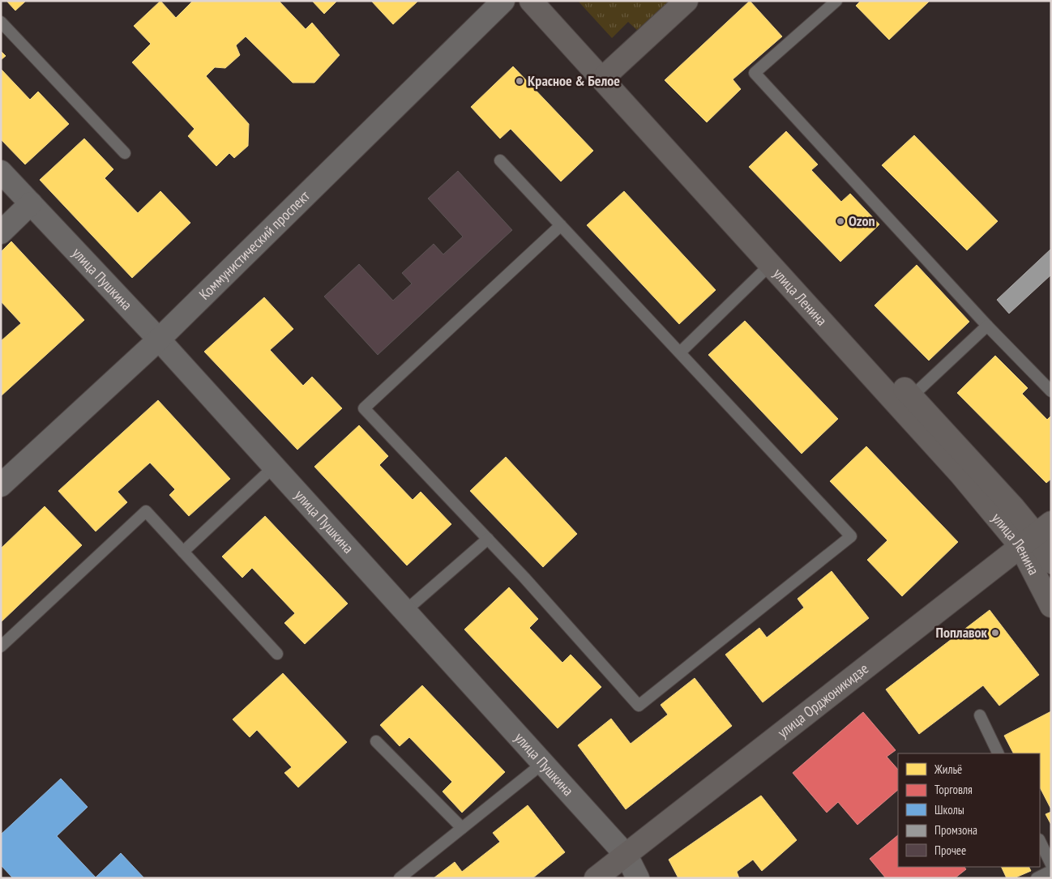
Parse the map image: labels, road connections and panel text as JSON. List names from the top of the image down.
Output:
{
  "streets": {
    "main road": ["улица Ленина", "улица Орджоникидзе"],
    "street": ["Коммунистический проспект", "улица Пушкина"]
  },
  "crossings": [
    ["Коммунистический проспект", "улица Пушкина"],
    ["улица Пушкина", "улица Орджоникидзе"],
    ["улица Ленина", "улица Орджоникидзе"]
  ],
  "places": ["Красное & Белое", "Ozon", "Поплавок"],
  "legend": [
    "Жильё",
    "Торговля",
    "Школы",
    "Промзона",
    "Прочее"
  ]
}
